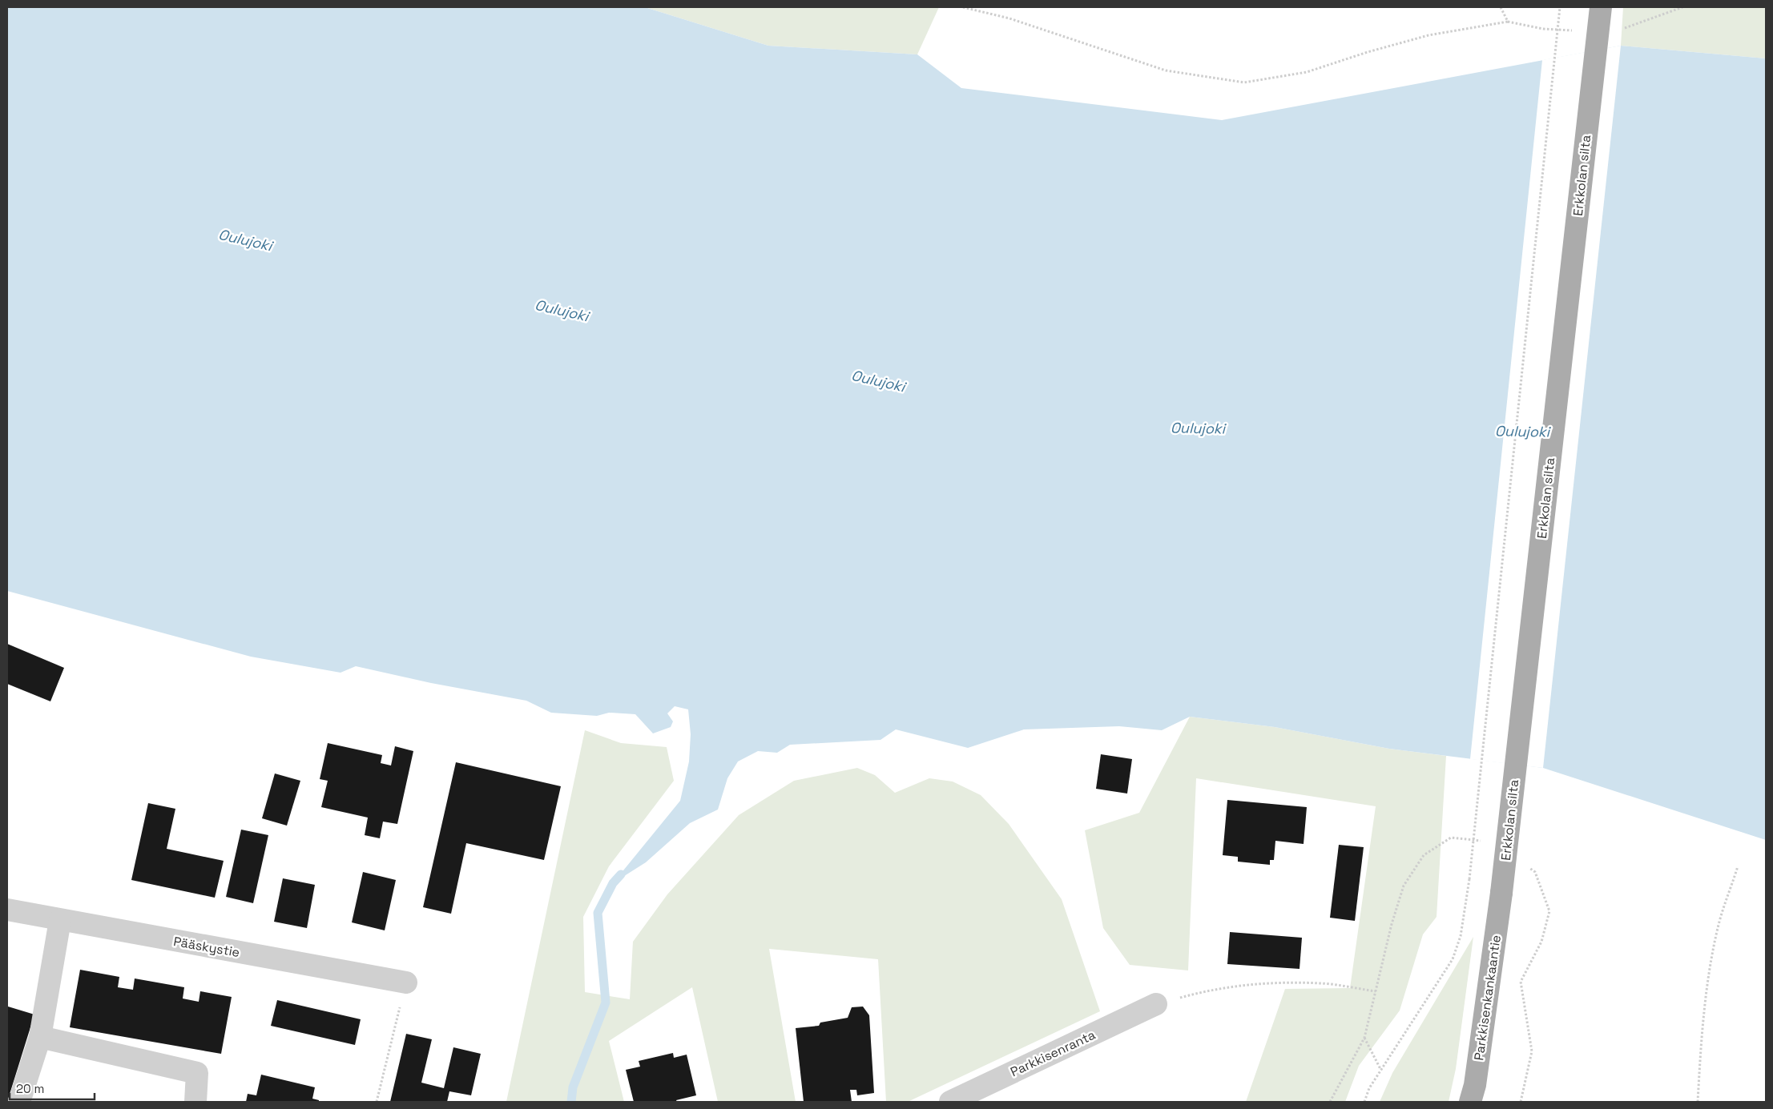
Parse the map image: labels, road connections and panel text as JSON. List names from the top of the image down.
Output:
{
  "streets": {
    "main road": ["Erkkolan silta", "Parkkisenkankaantie"],
    "street": ["Pääskystie", "Parkkisenranta"]
  },
  "crossings": [
    ["Erkkolan silta", "Parkkisenkankaantie"]
  ],
  "water": ["Oulujoki"],
  "scale_bar": "20 m"
}
